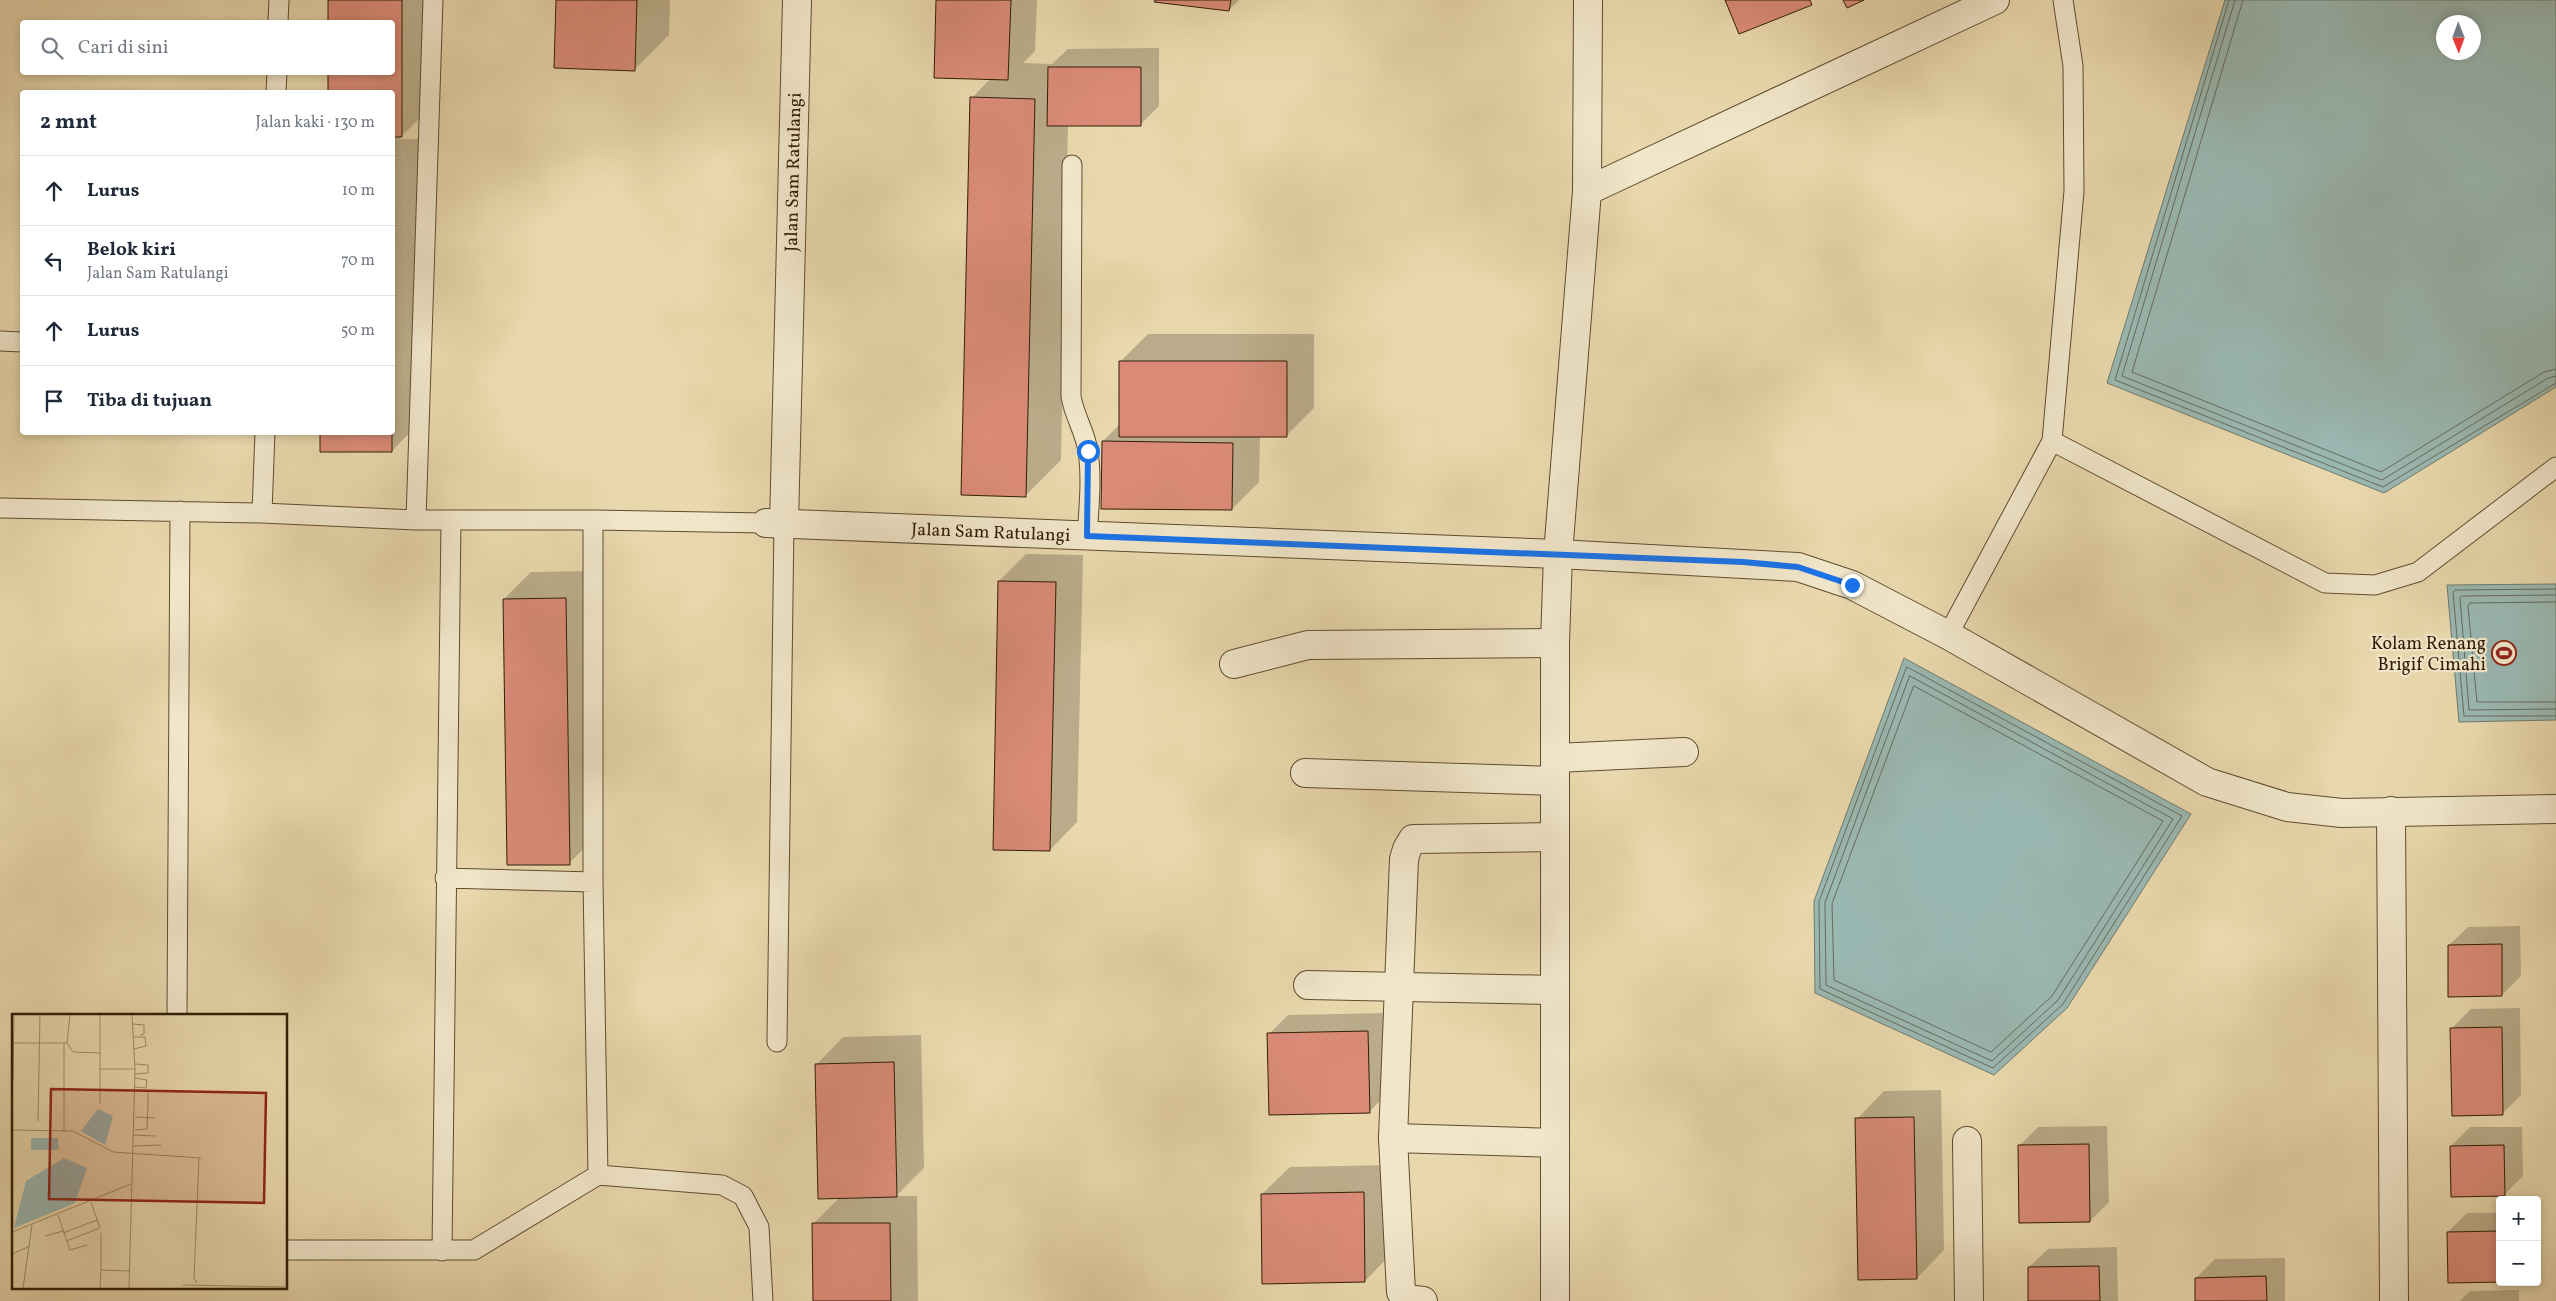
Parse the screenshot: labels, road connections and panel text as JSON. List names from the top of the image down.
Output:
{
  "streets": {
    "street": ["Jalan Sam Ratulangi"]
  },
  "places": {
    "sports": ["Kolam Renang Brigif Cimahi"]
  },
  "north": "bottom",
  "page": {
    "search": "Cari di sini",
    "heading": ["2 mnt", "Jalan kaki · 130 m"],
    "list": [
      ["Lurus", "10 m"],
      ["Belok kiri", "Jalan Sam Ratulangi", "70 m"],
      ["Lurus", "50 m"],
      "Tiba di tujuan"
    ],
    "map_buttons": ["+", "−"]
  }
}
